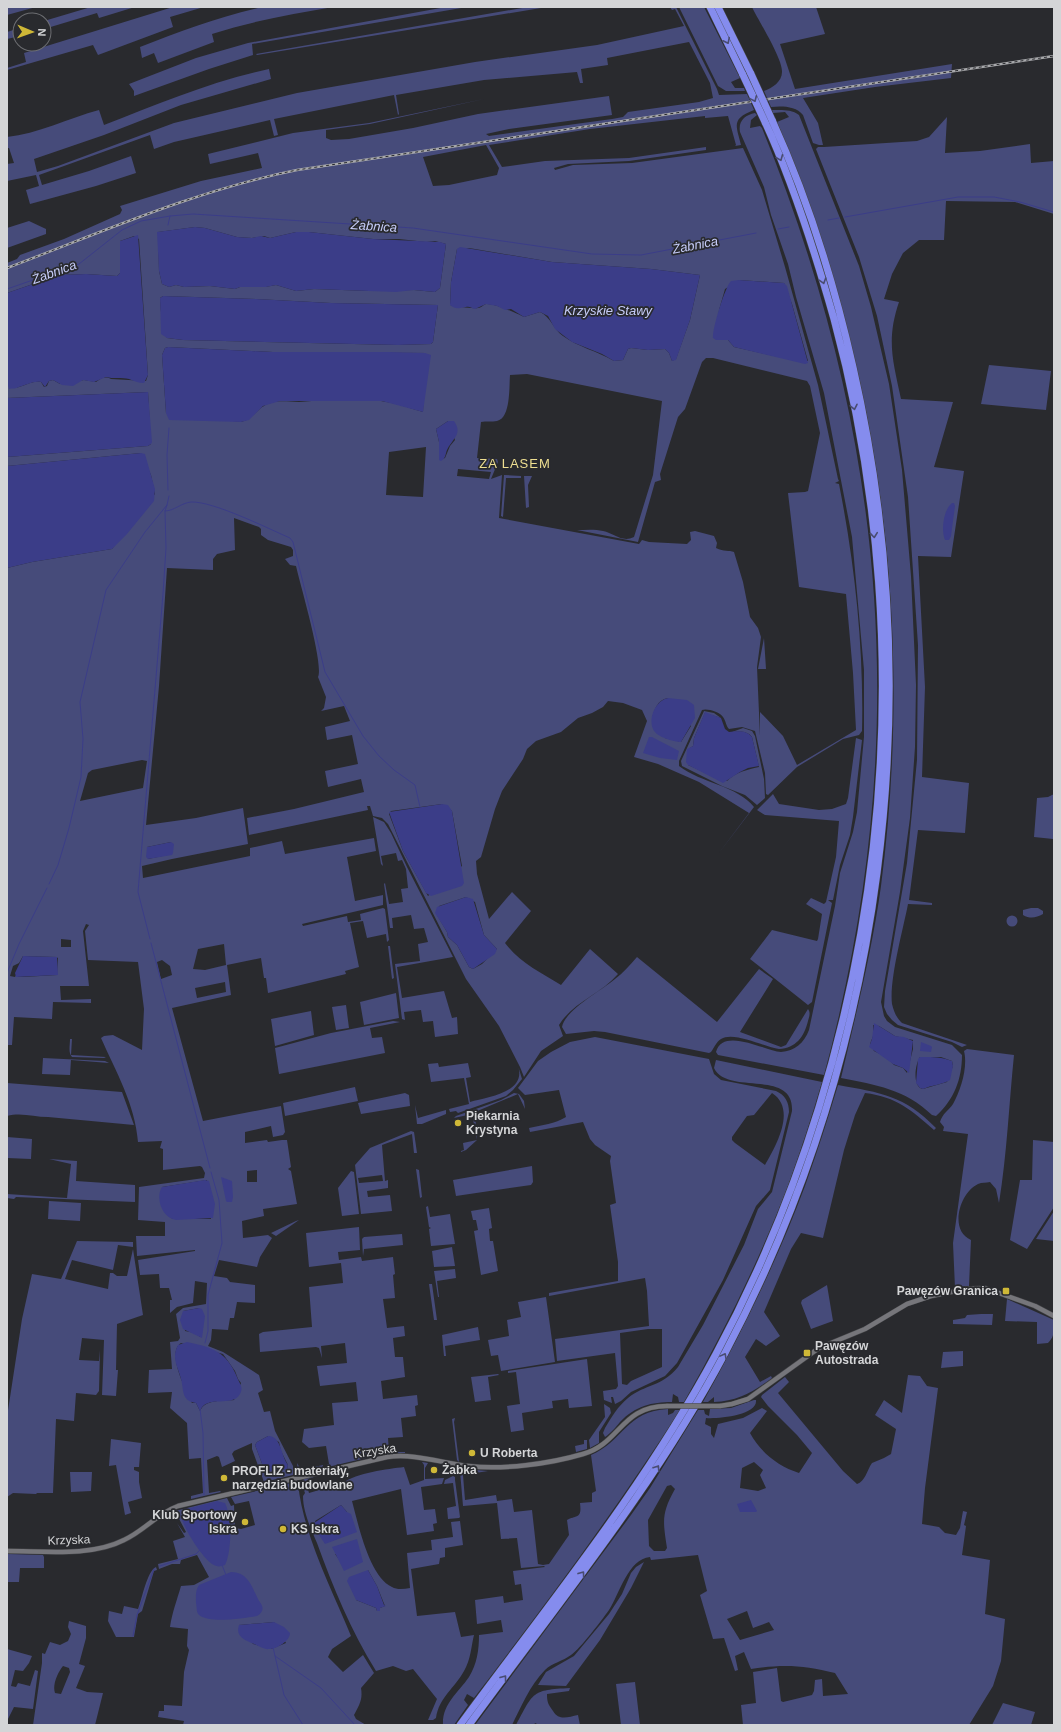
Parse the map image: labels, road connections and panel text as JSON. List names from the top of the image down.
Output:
{
  "streets": {
    "street": ["Krzyska"]
  },
  "districts": ["ZA LASEM"],
  "water": ["Żabnica", "Krzyskie Stawy"],
  "places": {
    "other": [
      "Piekarnia Krystyna",
      "U Roberta",
      "Żabka",
      "PROFLIZ - materiały, narzędzia budowlane",
      "Klub Sportowy Iskra",
      "KS Iskra"
    ],
    "transit": ["Pawęzów Granica", "Pawęzów Autostrada"]
  },
  "north": "right"
}
